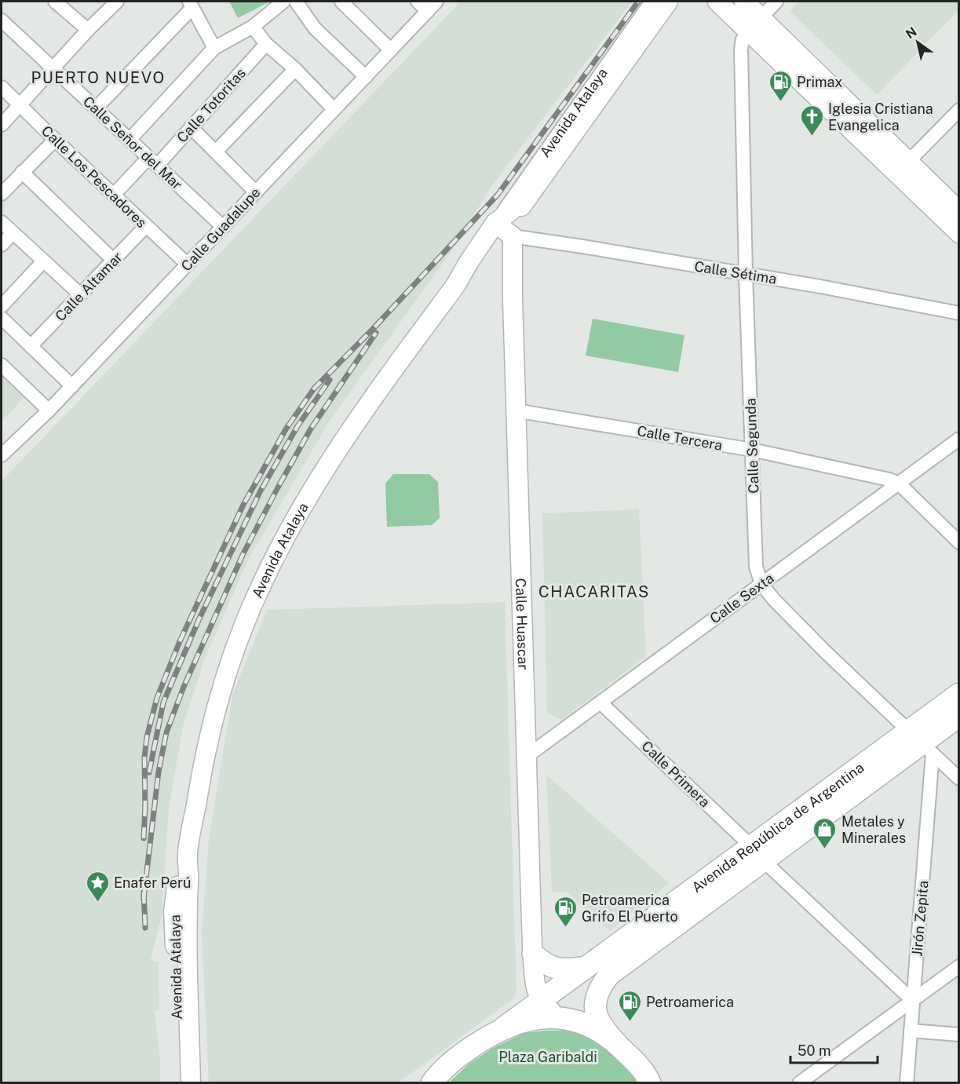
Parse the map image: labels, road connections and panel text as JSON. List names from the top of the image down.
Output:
{
  "streets": {
    "main road": ["Avenida Atalaya", "Calle Huascar", "Avenida República de Argentina"],
    "street": [
      "Calle Totoritas",
      "Calle Señor del Mar",
      "Calle Los Pescadores",
      "Calle Guadalupe",
      "Calle Sétima",
      "Calle Altamar",
      "Calle Tercera",
      "Calle Segunda",
      "Calle Sexta",
      "Calle Primera",
      "Jirón Zepita"
    ]
  },
  "crossings": [
    ["Calle Totoritas", "Calle Señor del Mar"],
    ["Calle Totoritas", "Calle Los Pescadores"],
    ["Avenida Atalaya", "Calle Sétima"],
    ["Avenida Atalaya", "Calle Huascar"],
    ["Calle Señor del Mar", "Calle Guadalupe"],
    ["Calle Los Pescadores", "Calle Guadalupe"],
    ["Calle Los Pescadores", "Calle Altamar"],
    ["Calle Sétima", "Calle Segunda"],
    ["Calle Sétima", "Calle Huascar"],
    ["Calle Tercera", "Calle Segunda"],
    ["Calle Tercera", "Calle Sexta"],
    ["Calle Tercera", "Calle Huascar"],
    ["Calle Segunda", "Calle Sexta"],
    ["Calle Segunda", "Avenida República de Argentina"],
    ["Calle Segunda", "Jirón Zepita"],
    ["Calle Sexta", "Calle Huascar"],
    ["Calle Sexta", "Calle Primera"],
    ["Calle Huascar", "Avenida República de Argentina"],
    ["Calle Primera", "Avenida República de Argentina"],
    ["Calle Primera", "Jirón Zepita"],
    ["Avenida República de Argentina", "Jirón Zepita"]
  ],
  "districts": ["PUERTO NUEVO", "CHACARITAS"],
  "parks": ["Plaza Garibaldi"],
  "places": {
    "fuel station": ["Primax", "Petroamerica Grifo El Puerto", "Petroamerica"],
    "church": ["Iglesia Cristiana Evangelica"],
    "shop": ["Metales y Minerales"],
    "place": ["Enafer Perú"]
  },
  "scale_bar": "50 m",
  "north": "top left"
}
